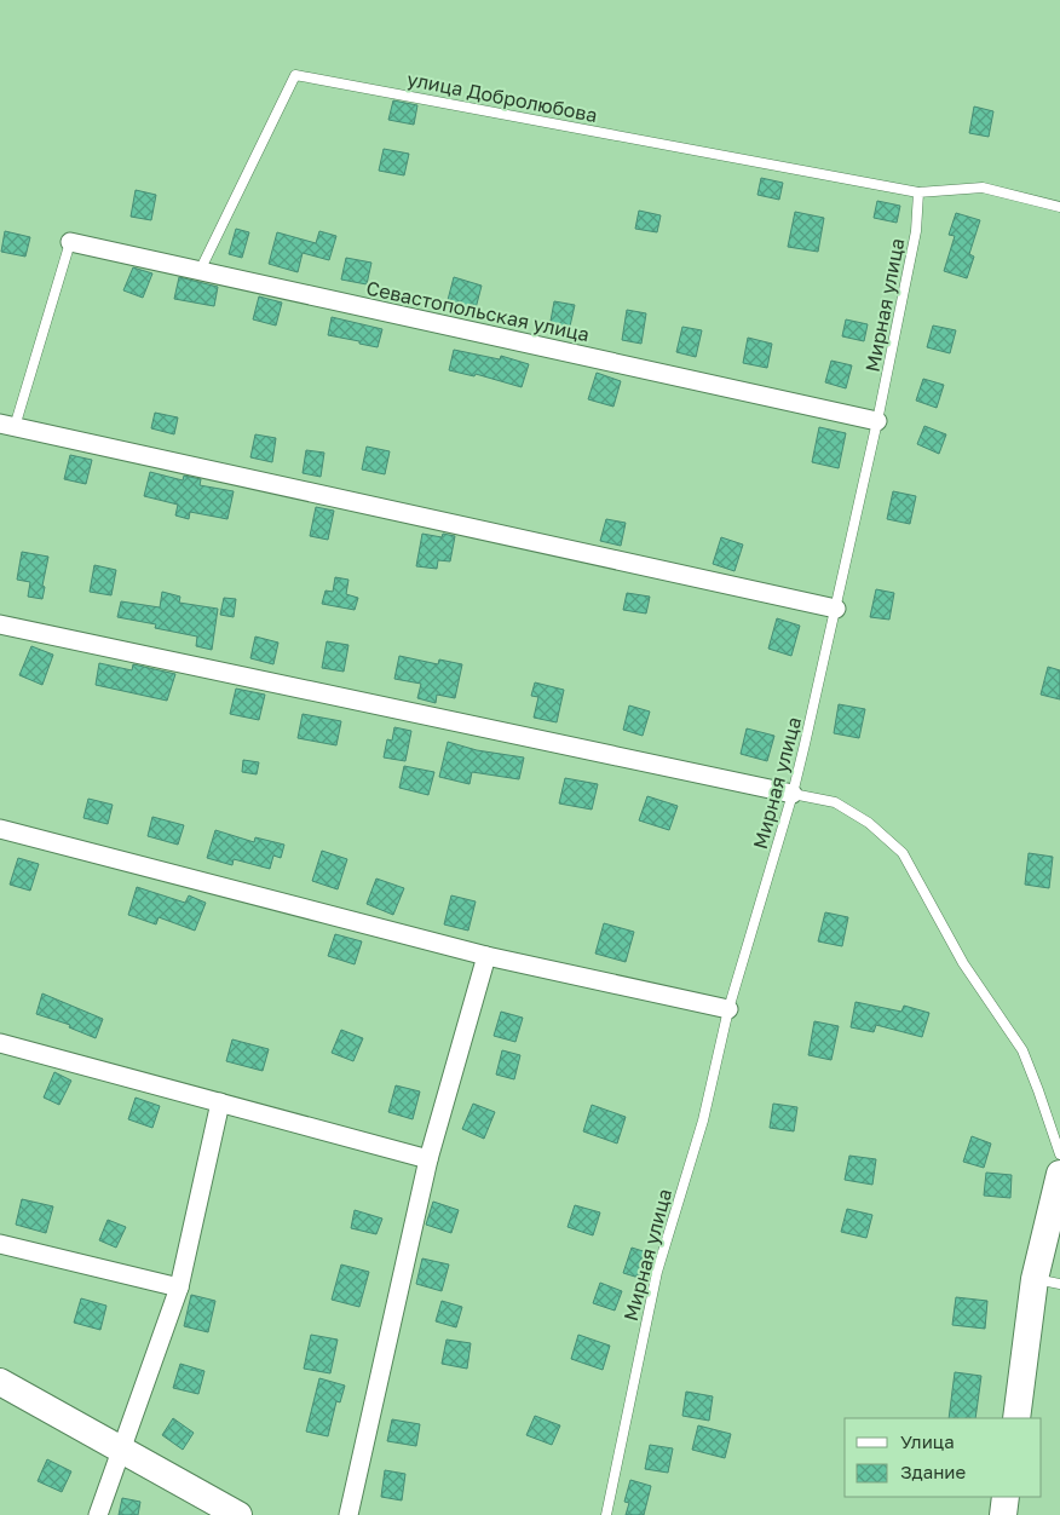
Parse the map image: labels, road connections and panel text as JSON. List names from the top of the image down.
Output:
{
  "streets": {
    "street": ["Севастопольская улица"],
    "lane": ["улица Добролюбова", "Мирная улица"]
  },
  "crossings": [
    ["улица Добролюбова", "Мирная улица"],
    ["улица Добролюбова", "Севастопольская улица"],
    ["Мирная улица", "Севастопольская улица"]
  ],
  "legend": ["Улица", "Здание"]
}
